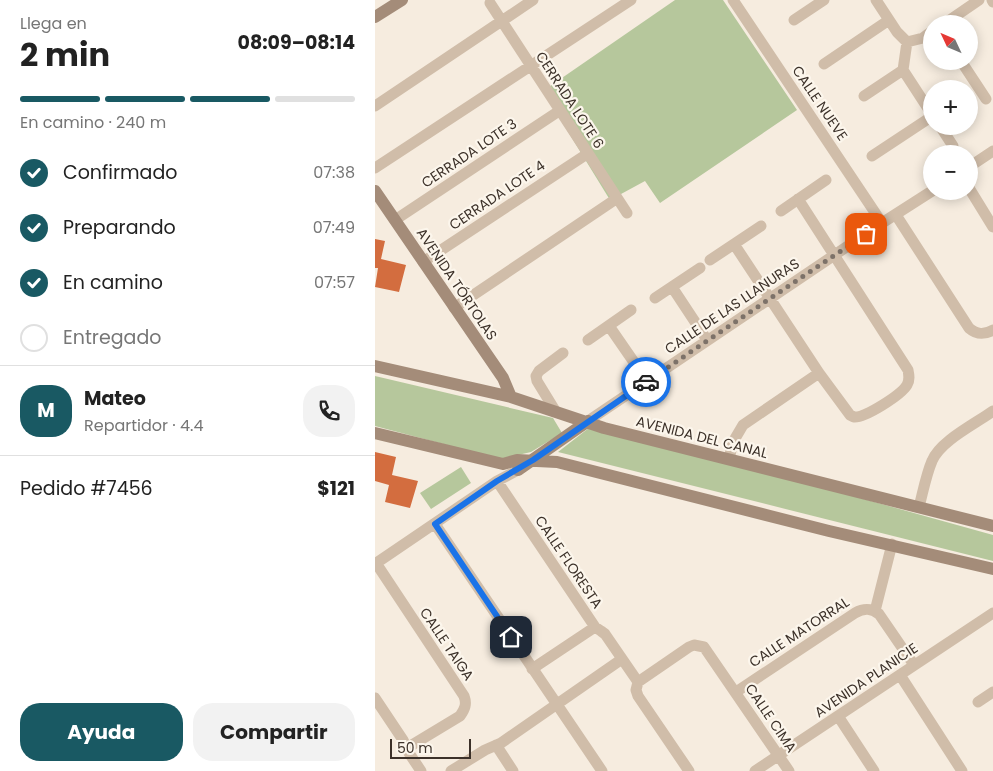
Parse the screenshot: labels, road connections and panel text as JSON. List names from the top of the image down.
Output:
{
  "streets": {
    "main road": ["AVENIDA TÓRTOLAS", "CALLE DE LAS LLANURAS", "AVENIDA DEL CANAL"],
    "street": [
      "CERRADA LOTE 6",
      "CALLE NUEVE",
      "CERRADA LOTE 3",
      "CERRADA LOTE 4",
      "CALLE FLORESTA",
      "CALLE MATORRAL",
      "CALLE TAIGA",
      "AVENIDA PLANICIE",
      "CALLE CIMA"
    ]
  },
  "crossings": [
    ["CERRADA LOTE 6", "CERRADA LOTE 3"],
    ["CERRADA LOTE 6", "CERRADA LOTE 4"],
    ["CALLE NUEVE", "CALLE DE LAS LLANURAS"],
    ["CERRADA LOTE 3", "AVENIDA TÓRTOLAS"],
    ["CERRADA LOTE 4", "AVENIDA TÓRTOLAS"],
    ["AVENIDA TÓRTOLAS", "AVENIDA DEL CANAL"],
    ["CALLE DE LAS LLANURAS", "AVENIDA DEL CANAL"],
    ["CALLE DE LAS LLANURAS", "CALLE FLORESTA"],
    ["CALLE DE LAS LLANURAS", "CALLE TAIGA"],
    ["CALLE MATORRAL", "CALLE CIMA"],
    ["AVENIDA PLANICIE", "CALLE CIMA"]
  ],
  "scale_bar": "50 m",
  "north": "top left",
  "page": {
    "heading": ["2 min", "Llega en", "08:09–08:14"],
    "panel": [
      "Mateo",
      "Repartidor · 4.4",
      "Pedido #7456",
      "$121"
    ],
    "map_buttons": ["+", "−"],
    "bar": "En camino · 240 m",
    "list": [
      ["Confirmado", "07:38"],
      ["Preparando", "07:49"],
      ["En camino", "07:57"],
      "Entregado"
    ],
    "round": "M",
    "buttons": ["Ayuda", "Compartir"],
    "scale": "50 m"
  }
}
